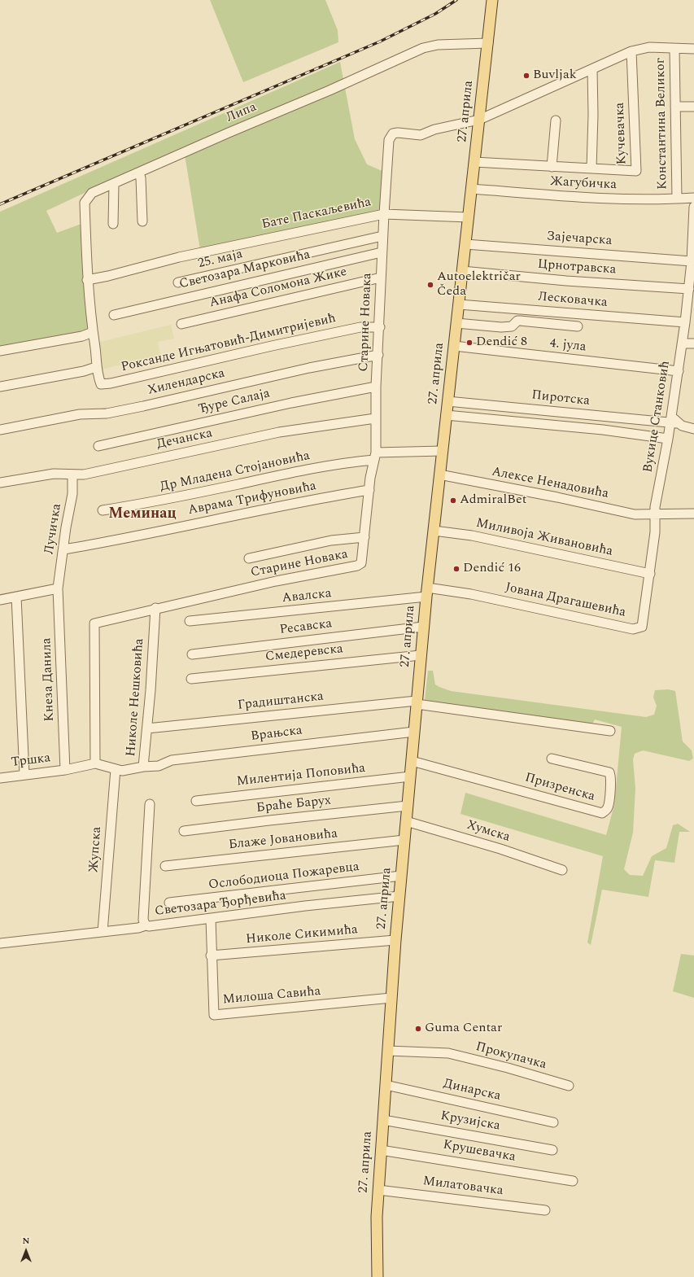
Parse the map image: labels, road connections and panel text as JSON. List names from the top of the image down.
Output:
{
  "streets": {
    "main road": ["27. априла"],
    "street": [
      "Липа",
      "Константина Великог",
      "Кучевачка",
      "Жагубичка",
      "Бате Паскаљевића",
      "Зајечарска",
      "25. маја",
      "Црнотравска",
      "Светозара Марковића",
      "Анафа Соломона Жике",
      "Лесковачка",
      "Старине Новака",
      "Роксанде Игњатовић-Димитријевић",
      "4. јула",
      "Хилендарска",
      "Пиротска",
      "Ђуре Салаја",
      "Вукице Станковић",
      "Дечанска",
      "Др Младена Стојановића",
      "Алексе Ненадовића",
      "Аврама Трифуновића",
      "Лучичка",
      "Миливоја Живановића",
      "Авалска",
      "Јована Драгашевића",
      "Ресавска",
      "Смедеревска",
      "Кнеза Данила",
      "Николе Нешковића",
      "Градиштанска",
      "Врањска",
      "Тршка",
      "Милентија Поповића",
      "Призренска",
      "Браће Барух",
      "Хумска",
      "Блаже Јовановића",
      "Жупска",
      "Ослободиоца Пожаревца",
      "Светозара Ђорђевића",
      "Николе Сикимића",
      "Милоша Савића",
      "Прокупачка",
      "Динарска",
      "Крузијска",
      "Крушевачка",
      "Милатовачка"
    ]
  },
  "crossings": [
    ["27. априла", "Липа"],
    ["27. априла", "Кучевачка"],
    ["27. априла", "Жагубичка"],
    ["27. априла", "Бате Паскаљевића"],
    ["27. априла", "Зајечарска"],
    ["27. априла", "Црнотравска"],
    ["27. априла", "Лесковачка"],
    ["27. априла", "4. јула"],
    ["27. априла", "Пиротска"],
    ["27. априла", "Др Младена Стојановића"],
    ["27. априла", "Алексе Ненадовића"],
    ["27. априла", "Миливоја Живановића"],
    ["27. априла", "Авалска"],
    ["27. априла", "Јована Драгашевића"],
    ["27. априла", "Ресавска"],
    ["27. априла", "Смедеревска"],
    ["27. априла", "Градиштанска"],
    ["27. априла", "Врањска"],
    ["27. априла", "Милентија Поповића"],
    ["27. априла", "Призренска"],
    ["27. априла", "Браће Барух"],
    ["27. априла", "Хумска"],
    ["27. априла", "Блаже Јовановића"],
    ["27. априла", "Ослободиоца Пожаревца"],
    ["27. априла", "Светозара Ђорђевића"],
    ["27. априла", "Николе Сикимића"],
    ["27. априла", "Милоша Савића"],
    ["27. априла", "Прокупачка"],
    ["27. априла", "Динарска"],
    ["27. априла", "Крузијска"],
    ["27. априла", "Крушевачка"],
    ["27. априла", "Милатовачка"],
    ["Липа", "Бате Паскаљевића"],
    ["Липа", "Роксанде Игњатовић-Димитријевић"],
    ["Константина Великог", "Жагубичка"],
    ["Бате Паскаљевића", "Старине Новака"],
    ["Зајечарска", "Вукице Станковић"],
    ["25. маја", "Старине Новака"],
    ["Црнотравска", "Вукице Станковић"],
    ["Светозара Марковића", "Старине Новака"],
    ["Анафа Соломона Жике", "Старине Новака"],
    ["Лесковачка", "Вукице Станковић"],
    ["Старине Новака", "Роксанде Игњатовић-Димитријевић"],
    ["Старине Новака", "Хилендарска"],
    ["Старине Новака", "Ђуре Салаја"],
    ["Старине Новака", "Дечанска"],
    ["Старине Новака", "Др Младена Стојановића"],
    ["Старине Новака", "Аврама Трифуновића"],
    ["Старине Новака", "Николе Нешковића"],
    ["4. јула", "Вукице Станковић"],
    ["Пиротска", "Вукице Станковић"],
    ["Вукице Станковић", "Алексе Ненадовића"],
    ["Вукице Станковић", "Миливоја Живановића"],
    ["Вукице Станковић", "Јована Драгашевића"],
    ["Дечанска", "Лучичка"],
    ["Аврама Трифуновића", "Лучичка"],
    ["Лучичка", "Кнеза Данила"],
    ["Авалска", "Јована Драгашевића"],
    ["Кнеза Данила", "Николе Нешковића"],
    ["Кнеза Данила", "Тршка"],
    ["Николе Нешковића", "Градиштанска"],
    ["Николе Нешковића", "Врањска"],
    ["Николе Нешковића", "Тршка"],
    ["Николе Нешковића", "Жупска"],
    ["Николе Сикимића", "Милоша Савића"]
  ],
  "districts": ["Меминац"],
  "places": [
    "Buvljak",
    "Autoelektričar Čeda",
    "Dendić 8",
    "AdmiralBet",
    "Dendić 16",
    "Guma Centar"
  ],
  "north": "top"
}
